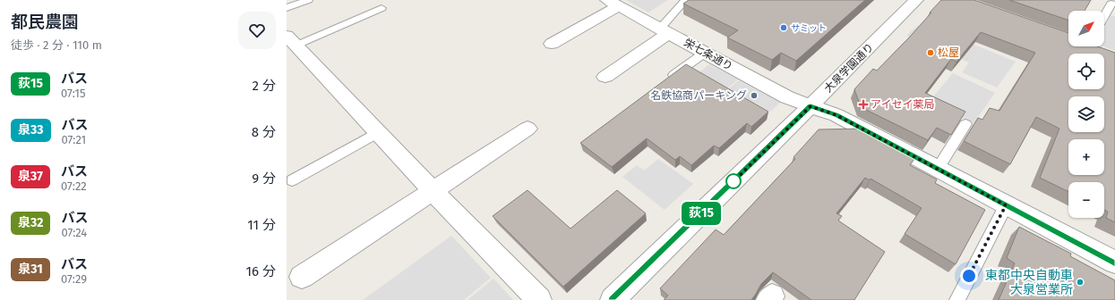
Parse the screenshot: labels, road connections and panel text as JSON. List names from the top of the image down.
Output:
{
  "streets": {
    "street": ["栄七条通り", "大泉学園通り"]
  },
  "crossings": [
    ["栄七条通り", "大泉学園通り"]
  ],
  "places": {
    "other": [
      "サミット",
      "松屋",
      "名鉄協商パーキング",
      "東都中央自動車 大泉営業所"
    ],
    "health": ["アイセイ薬局"]
  },
  "lines": ["bus line 荻15"],
  "north": "top right",
  "page": {
    "heading": ["都民農園", "徒歩 · 2 分 · 110 m"],
    "on_map": "荻15",
    "map_buttons": ["+", "−"],
    "list": [
      {
        "mark": "荻15",
        "name": "バス",
        "note": "07:15",
        "value": "2 分"
      },
      {
        "mark": "泉33",
        "name": "バス",
        "note": "07:21",
        "value": "8 分"
      },
      {
        "mark": "泉37",
        "name": "バス",
        "note": "07:22",
        "value": "9 分"
      },
      {
        "mark": "泉32",
        "name": "バス",
        "note": "07:24",
        "value": "11 分"
      },
      {
        "mark": "泉31",
        "name": "バス",
        "note": "07:29",
        "value": "16 分"
      }
    ]
  }
}
